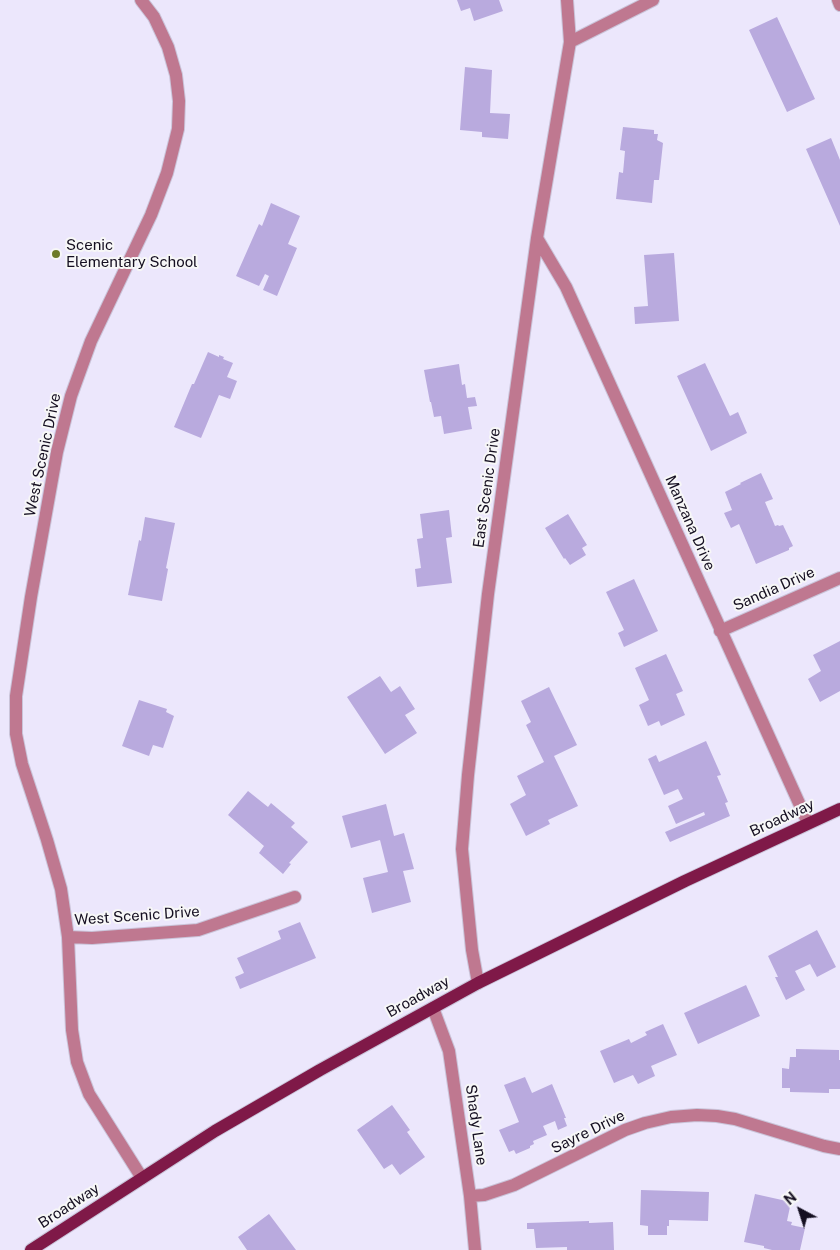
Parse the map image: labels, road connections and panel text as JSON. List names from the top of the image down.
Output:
{
  "streets": {
    "main road": ["Broadway"],
    "street": [
      "West Scenic Drive",
      "East Scenic Drive",
      "Manzana Drive",
      "Sandia Drive",
      "Shady Lane",
      "Sayre Drive"
    ]
  },
  "crossings": [
    ["West Scenic Drive", "Broadway"],
    ["East Scenic Drive", "Manzana Drive"],
    ["East Scenic Drive", "Broadway"],
    ["Manzana Drive", "Sandia Drive"],
    ["Manzana Drive", "Broadway"],
    ["Broadway", "Shady Lane"],
    ["Shady Lane", "Sayre Drive"]
  ],
  "places": ["Scenic Elementary School"],
  "north": "top left"
}
